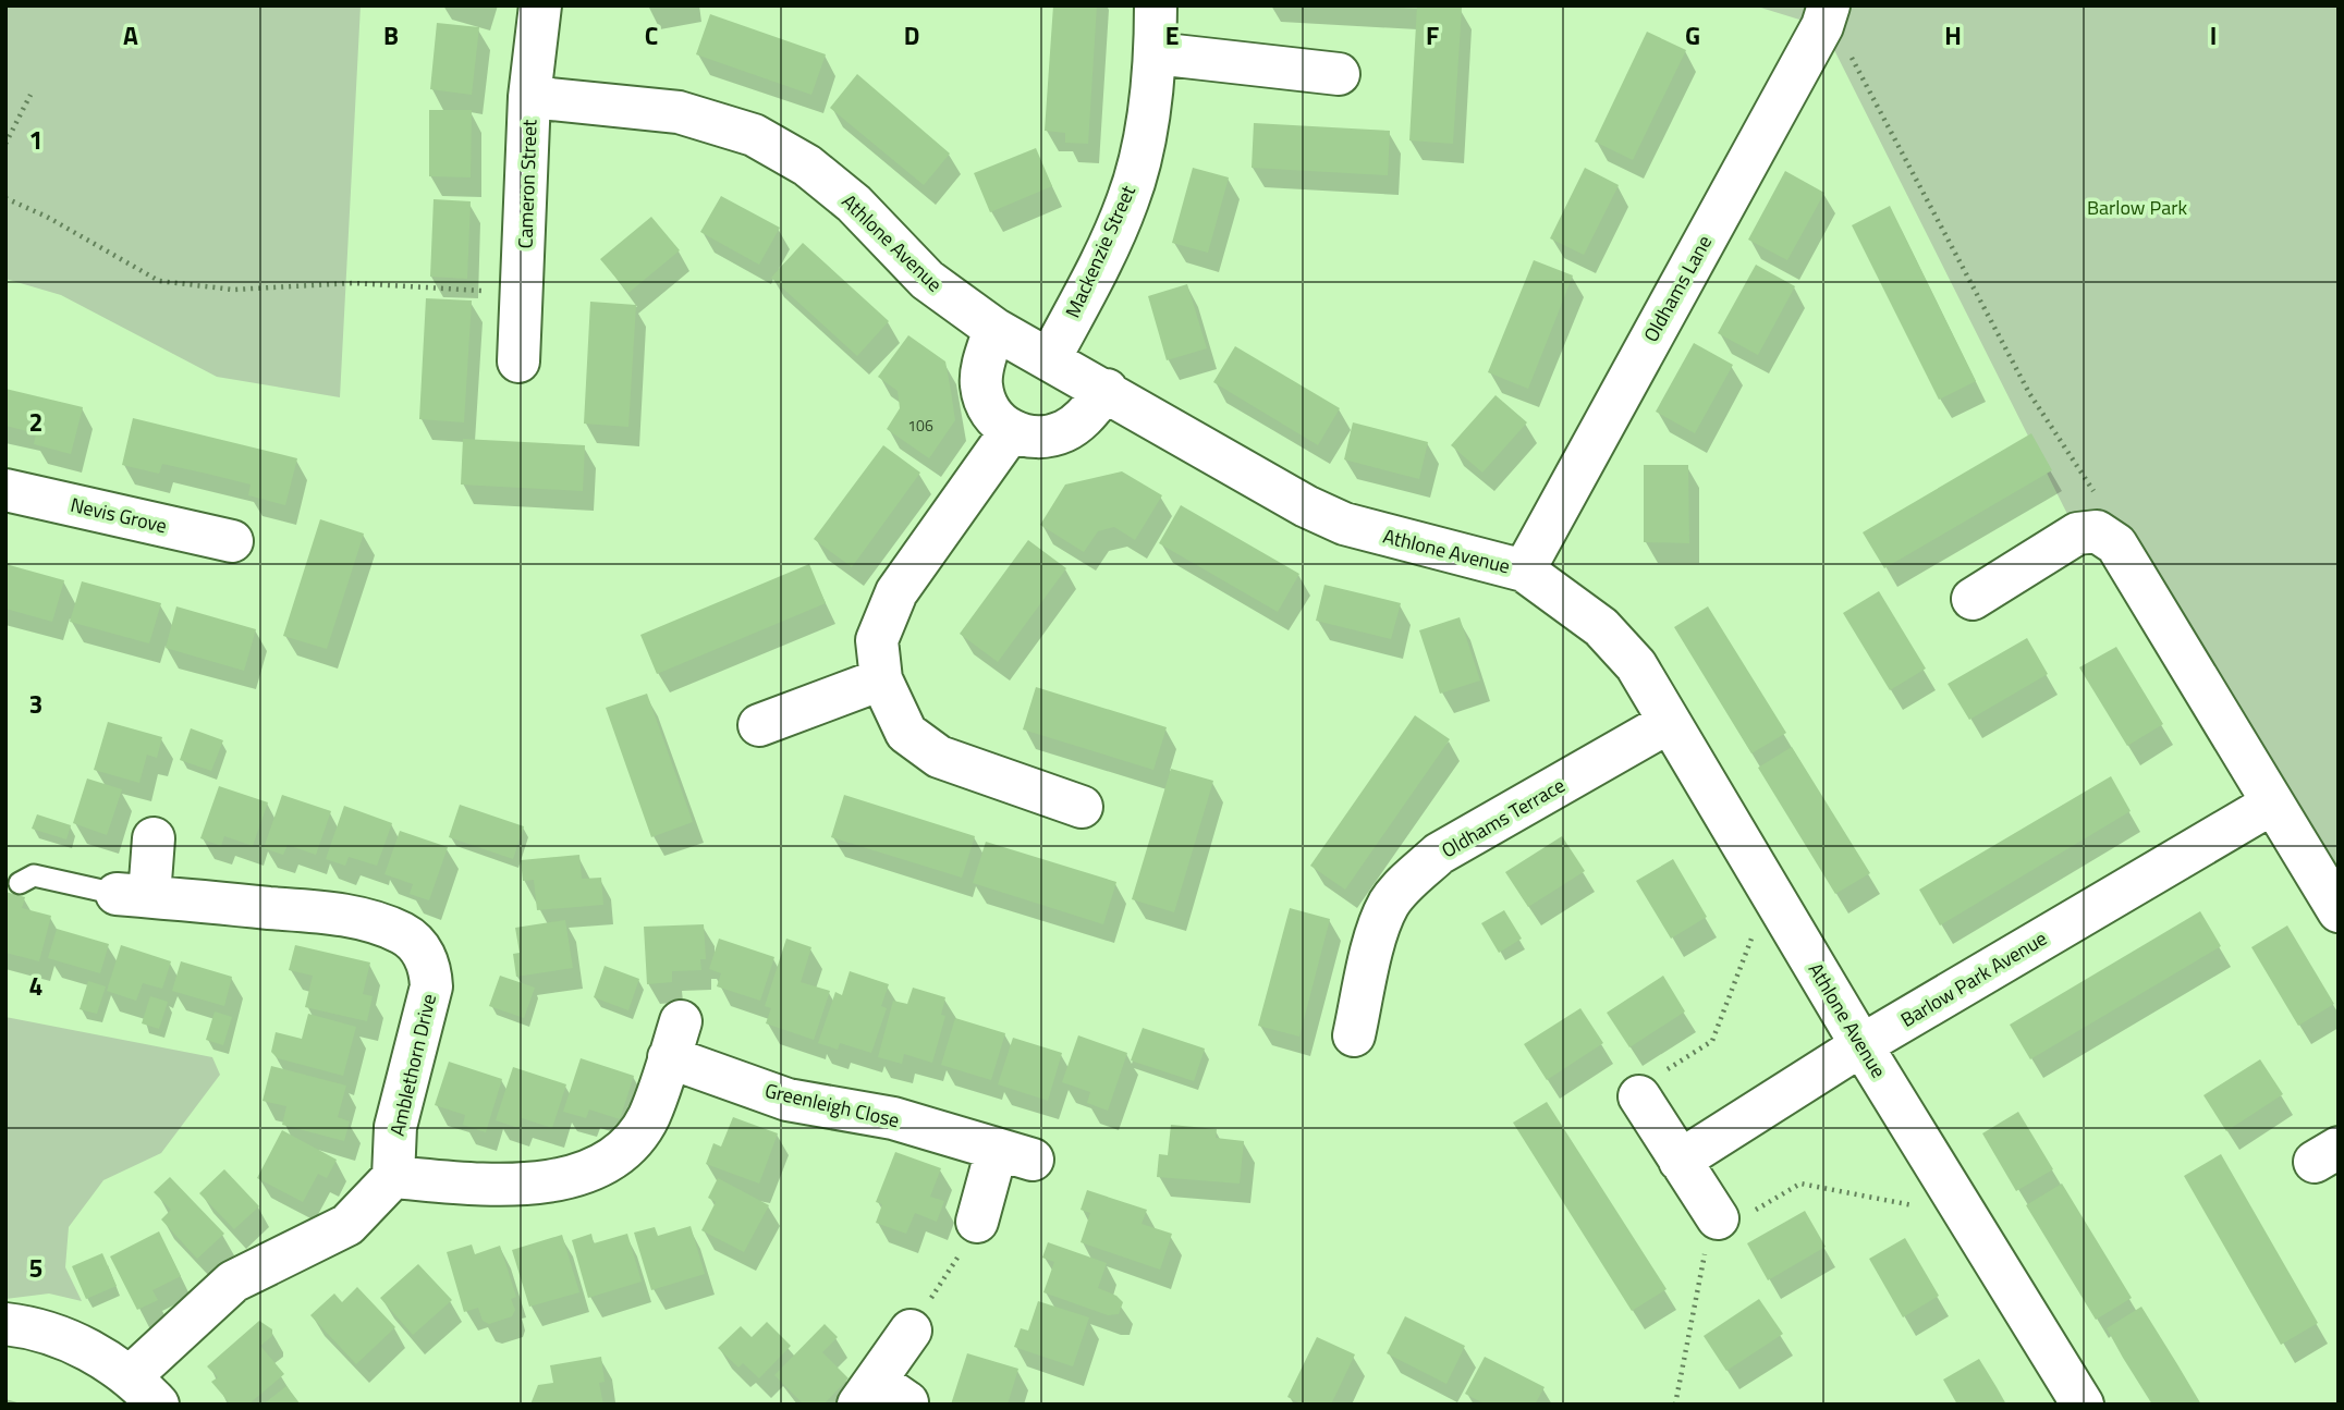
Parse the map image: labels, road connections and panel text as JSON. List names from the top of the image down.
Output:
{
  "streets": {
    "street": [
      "Cameron Street",
      "Athlone Avenue",
      "Mackenzie Street",
      "Oldhams Lane",
      "Nevis Grove",
      "Oldhams Terrace",
      "Barlow Park Avenue",
      "Amblethorn Drive",
      "Greenleigh Close"
    ]
  },
  "crossings": [
    ["Cameron Street", "Athlone Avenue"],
    ["Athlone Avenue", "Mackenzie Street"],
    ["Athlone Avenue", "Oldhams Lane"],
    ["Athlone Avenue", "Oldhams Terrace"],
    ["Athlone Avenue", "Barlow Park Avenue"],
    ["Amblethorn Drive", "Greenleigh Close"]
  ],
  "parks": ["Barlow Park"],
  "house_numbers": ["106"],
  "grid": {
    "columns": [
      "A",
      "B",
      "C",
      "D",
      "E",
      "F",
      "G",
      "H",
      "I"
    ],
    "rows": [
      "1",
      "2",
      "3",
      "4",
      "5"
    ]
  }
}
